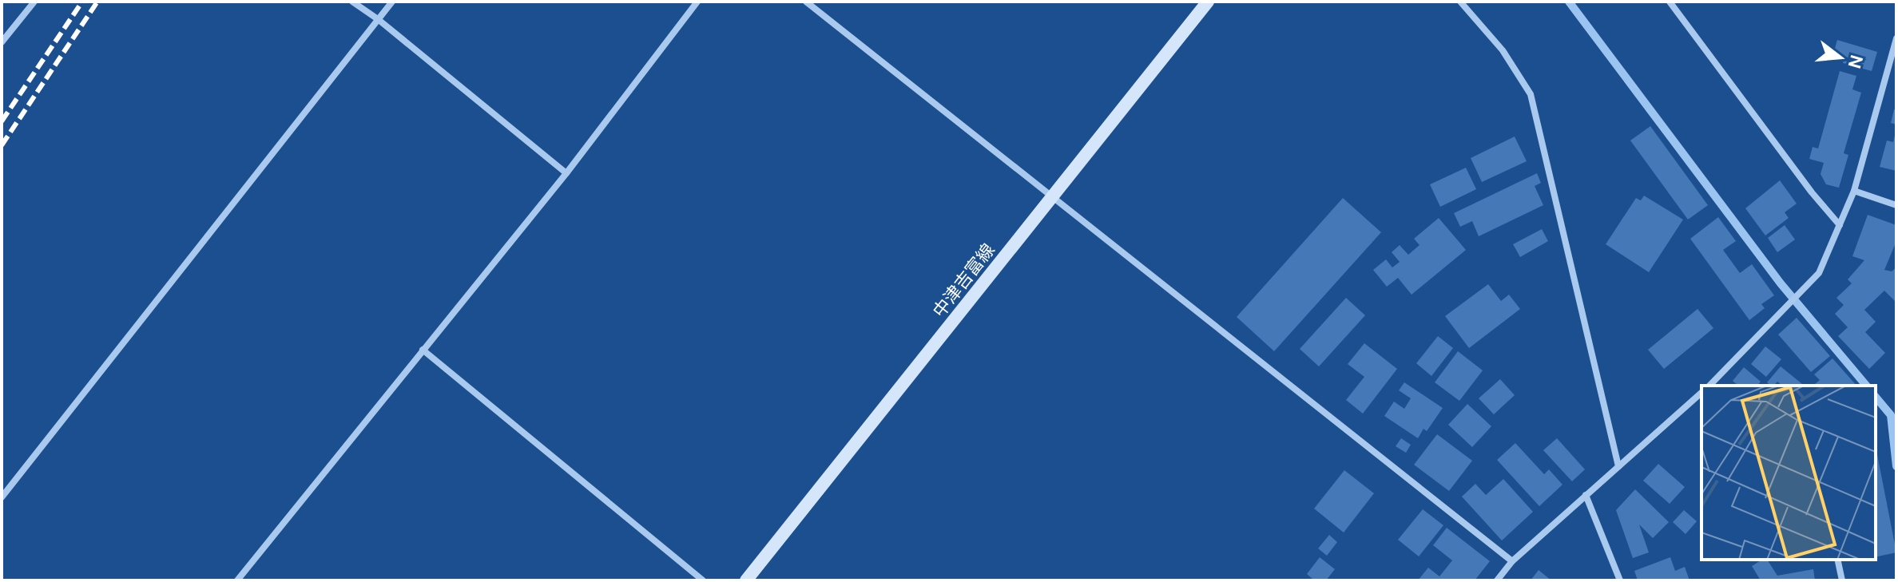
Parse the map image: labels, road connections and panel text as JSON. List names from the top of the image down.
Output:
{
  "streets": {
    "main road": ["中津吉富線"]
  },
  "north": "right"
}
